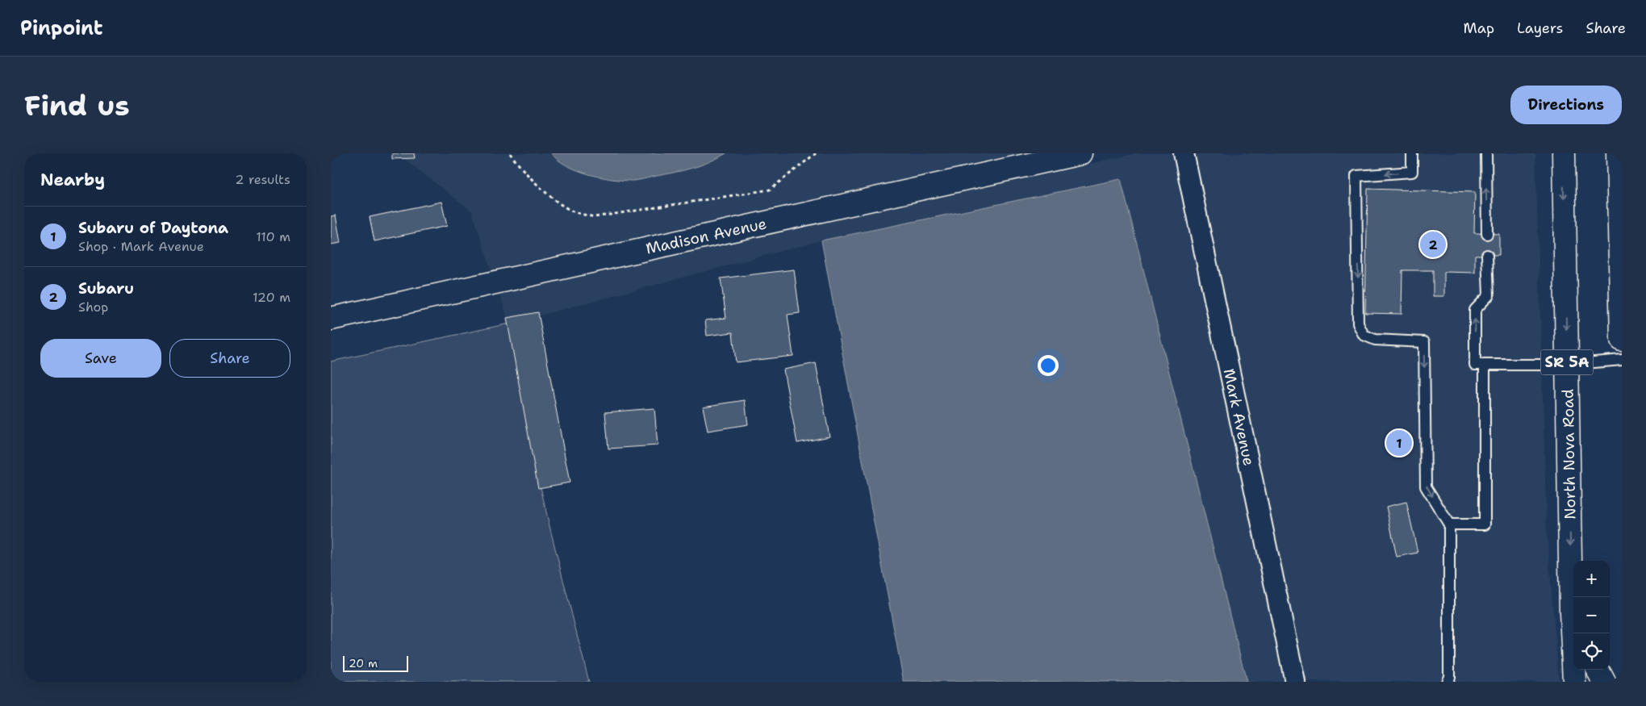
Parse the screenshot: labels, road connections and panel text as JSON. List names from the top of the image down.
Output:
{
  "streets": {
    "street": [
      "Madison Avenue",
      "SR 5A",
      "Mark Avenue",
      "North Nova Road"
    ]
  },
  "scale_bar": "20 m",
  "page": {
    "header": "Pinpoint",
    "nav": ["Map", "Layers", "Share"],
    "buttons": [
      "Directions",
      ["Save", "Share"]
    ],
    "title": "Find us",
    "heading": ["Nearby", "2 results"],
    "list": [
      {
        "mark": "1",
        "name": "Subaru of Daytona",
        "note": "Shop · Mark Avenue",
        "value": "110 m"
      },
      {
        "mark": "2",
        "name": "Subaru",
        "note": "Shop",
        "value": "120 m"
      }
    ],
    "pins": ["2", "1"],
    "map_buttons": ["+", "−"],
    "scale": "20 m"
  }
}
